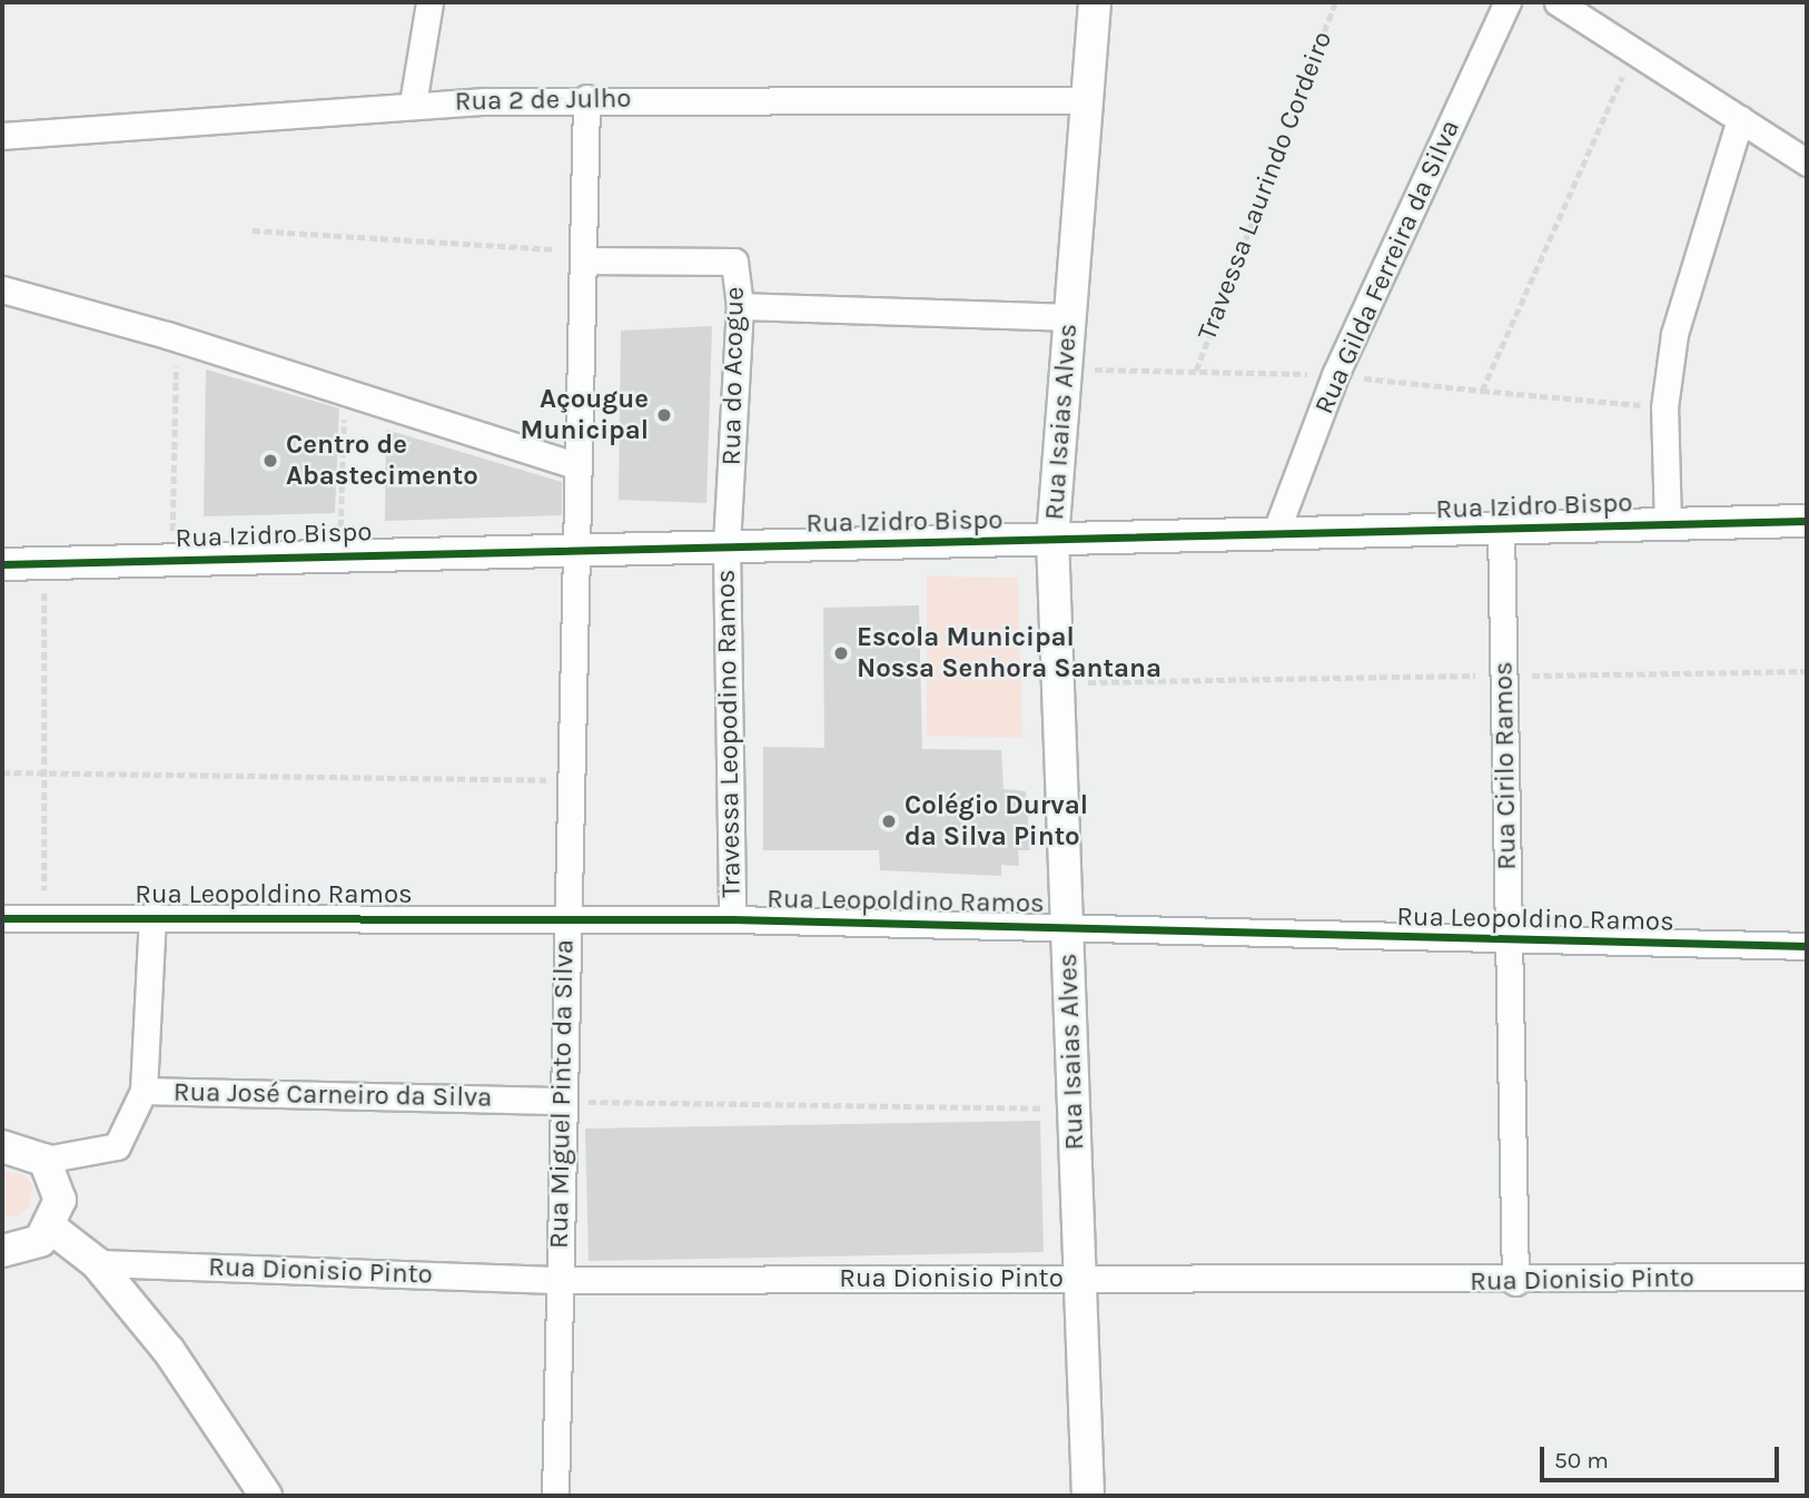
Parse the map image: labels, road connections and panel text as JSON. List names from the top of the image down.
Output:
{
  "streets": {
    "street": [
      "Rua 2 de Julho",
      "Rua Gilda Ferreira da Silva",
      "Rua do Acogue",
      "Rua Isaias Alves",
      "Rua Izidro Bispo",
      "Travessa Leopodino Ramos",
      "Rua Cirilo Ramos",
      "Rua Leopoldino Ramos",
      "Rua Miguel Pinto da Silva",
      "Rua José Carneiro da Silva",
      "Rua Dionisio Pinto"
    ],
    "path": ["Travessa Laurindo Cordeiro"]
  },
  "crossings": [
    ["Rua 2 de Julho", "Rua Isaias Alves"],
    ["Rua Gilda Ferreira da Silva", "Rua Izidro Bispo"],
    ["Rua do Acogue", "Rua Izidro Bispo"],
    ["Rua do Acogue", "Travessa Leopodino Ramos"],
    ["Rua Isaias Alves", "Rua Izidro Bispo"],
    ["Rua Isaias Alves", "Rua Leopoldino Ramos"],
    ["Rua Isaias Alves", "Rua Dionisio Pinto"],
    ["Rua Izidro Bispo", "Travessa Leopodino Ramos"],
    ["Rua Izidro Bispo", "Rua Cirilo Ramos"],
    ["Rua Izidro Bispo", "Rua Miguel Pinto da Silva"],
    ["Travessa Leopodino Ramos", "Rua Leopoldino Ramos"],
    ["Rua Cirilo Ramos", "Rua Leopoldino Ramos"],
    ["Rua Cirilo Ramos", "Rua Dionisio Pinto"],
    ["Rua Leopoldino Ramos", "Rua Miguel Pinto da Silva"],
    ["Rua Miguel Pinto da Silva", "Rua José Carneiro da Silva"],
    ["Rua Miguel Pinto da Silva", "Rua Dionisio Pinto"]
  ],
  "places": [
    "Açougue Municipal",
    "Centro de Abastecimento",
    "Escola Municipal Nossa Senhora Santana",
    "Colégio Durval da Silva Pinto"
  ],
  "scale_bar": "50 m"
}
